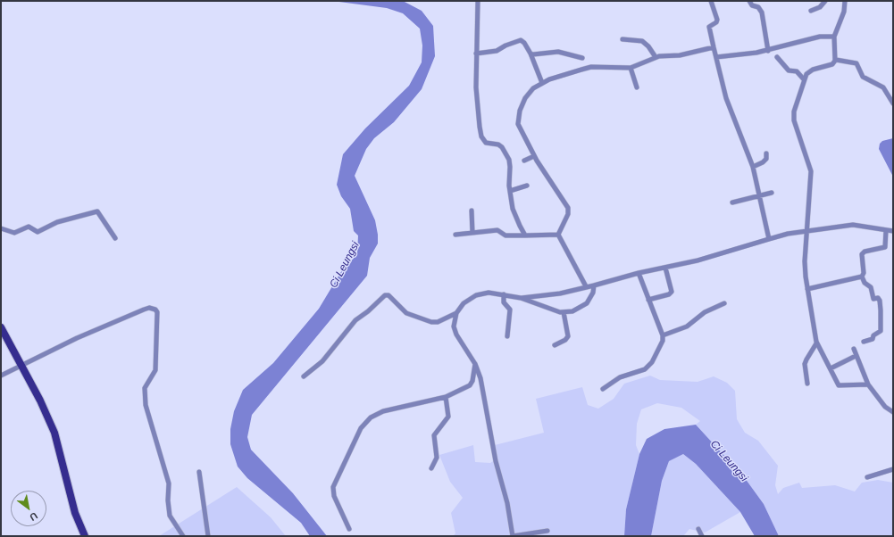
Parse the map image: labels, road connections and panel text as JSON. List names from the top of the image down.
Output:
{
  "water": ["Ci Leungsi"],
  "north": "bottom right"
}
